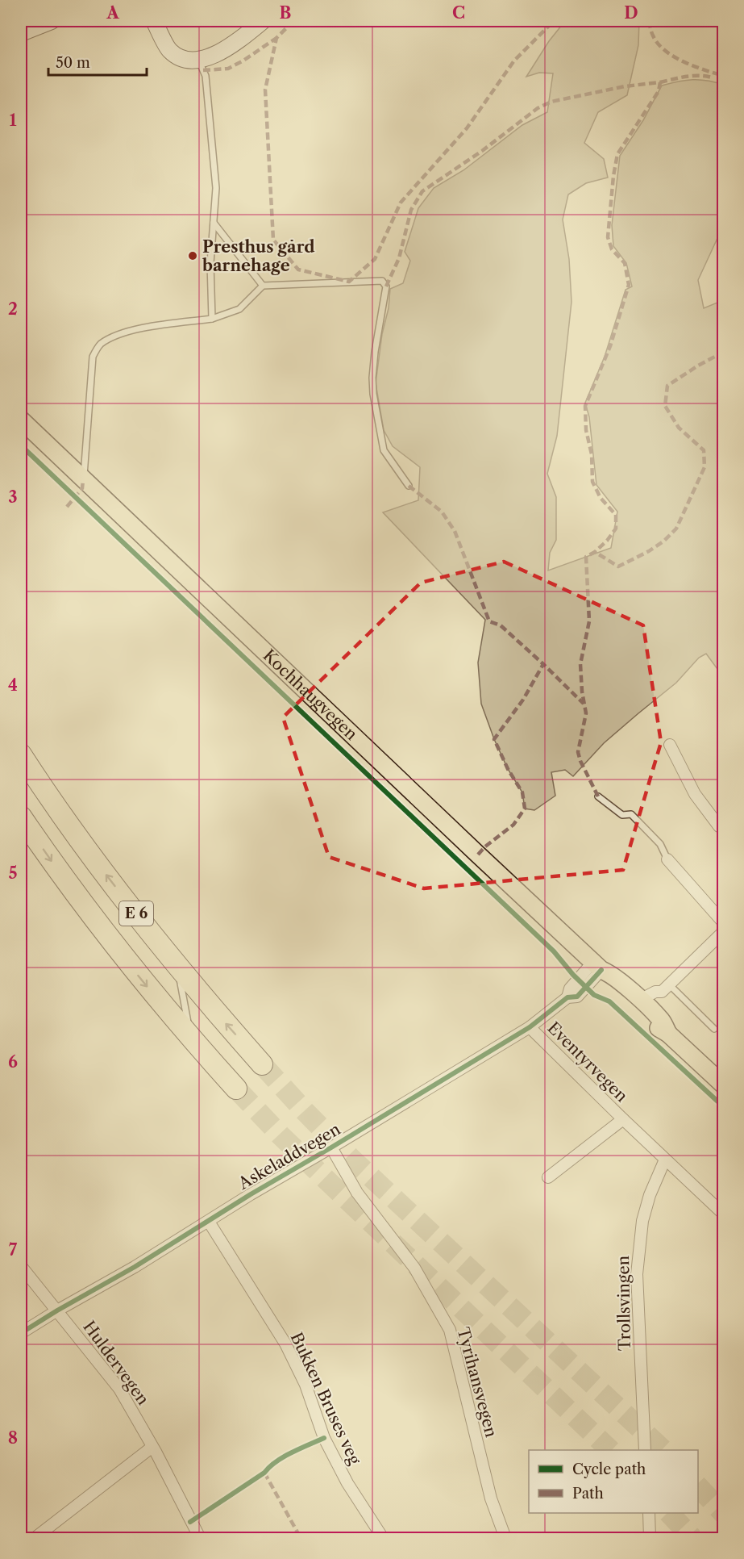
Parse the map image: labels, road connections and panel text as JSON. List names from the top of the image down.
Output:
{
  "streets": {
    "highway": ["E 6"],
    "main road": ["Kochhaugvegen"],
    "street": [
      "Eventyrvegen",
      "Askeladdvegen",
      "Trollsvingen",
      "Huldervegen",
      "Tyrihansvegen",
      "Bukken Bruses veg"
    ]
  },
  "crossings": [
    ["Kochhaugvegen", "Askeladdvegen"],
    ["Eventyrvegen", "Askeladdvegen"],
    ["Eventyrvegen", "Trollsvingen"],
    ["Askeladdvegen", "Huldervegen"],
    ["Askeladdvegen", "Tyrihansvegen"],
    ["Askeladdvegen", "Bukken Bruses veg"]
  ],
  "places": ["Presthus gård barnehage"],
  "legend": ["Cycle path", "Path"],
  "scale_bar": "50 m",
  "grid": {
    "columns": [
      "A",
      "B",
      "C",
      "D"
    ],
    "rows": [
      "1",
      "2",
      "3",
      "4",
      "5",
      "6",
      "7",
      "8"
    ]
  }
}
